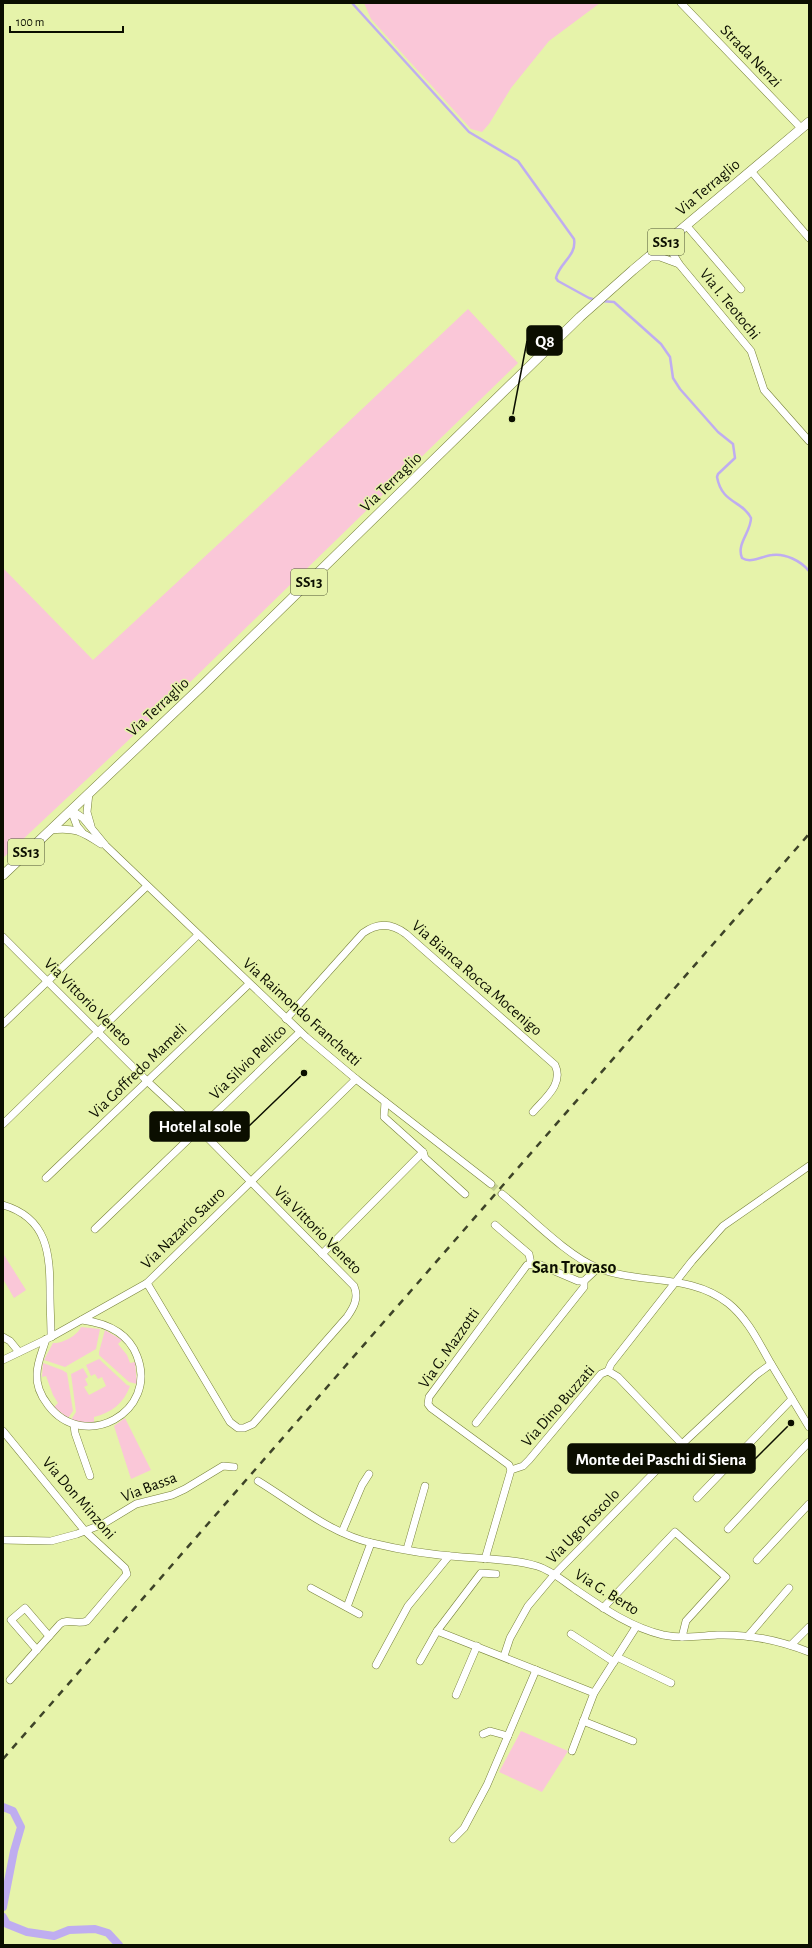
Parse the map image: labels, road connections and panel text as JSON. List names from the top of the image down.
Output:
{
  "streets": {
    "main road": ["Via Terraglio", "SS13"],
    "street": [
      "Strada Nenzi",
      "Via I. Teotochi",
      "Via Bianca Rocca Mocenigo",
      "Via Vittorio Veneto",
      "Via Raimondo Franchetti",
      "Via Silvio Pellico",
      "Via Goffredo Mameli",
      "Via Nazario Sauro",
      "Via G. Mazzotti",
      "Via Dino Buzzati",
      "Via Bassa",
      "Via Don Minzoni",
      "Via Ugo Foscolo",
      "Via G. Berto"
    ]
  },
  "crossings": [
    ["Strada Nenzi", "Via Terraglio"],
    ["Via Terraglio", "Via I. Teotochi"],
    ["Via Terraglio", "Via Raimondo Franchetti"],
    ["Via Bianca Rocca Mocenigo", "Via Raimondo Franchetti"],
    ["Via Vittorio Veneto", "Via Silvio Pellico"],
    ["Via Vittorio Veneto", "Via Goffredo Mameli"],
    ["Via Vittorio Veneto", "Via Nazario Sauro"],
    ["Via Raimondo Franchetti", "Via Silvio Pellico"],
    ["Via Raimondo Franchetti", "Via Goffredo Mameli"],
    ["Via Raimondo Franchetti", "Via Nazario Sauro"],
    ["Via G. Mazzotti", "Via Dino Buzzati"],
    ["Via Bassa", "Via Don Minzoni"],
    ["Via Ugo Foscolo", "Via G. Berto"]
  ],
  "districts": ["San Trovaso"],
  "places": ["Q8", "Hotel al sole", "Monte dei Paschi di Siena"],
  "scale_bar": "100 m"
}
